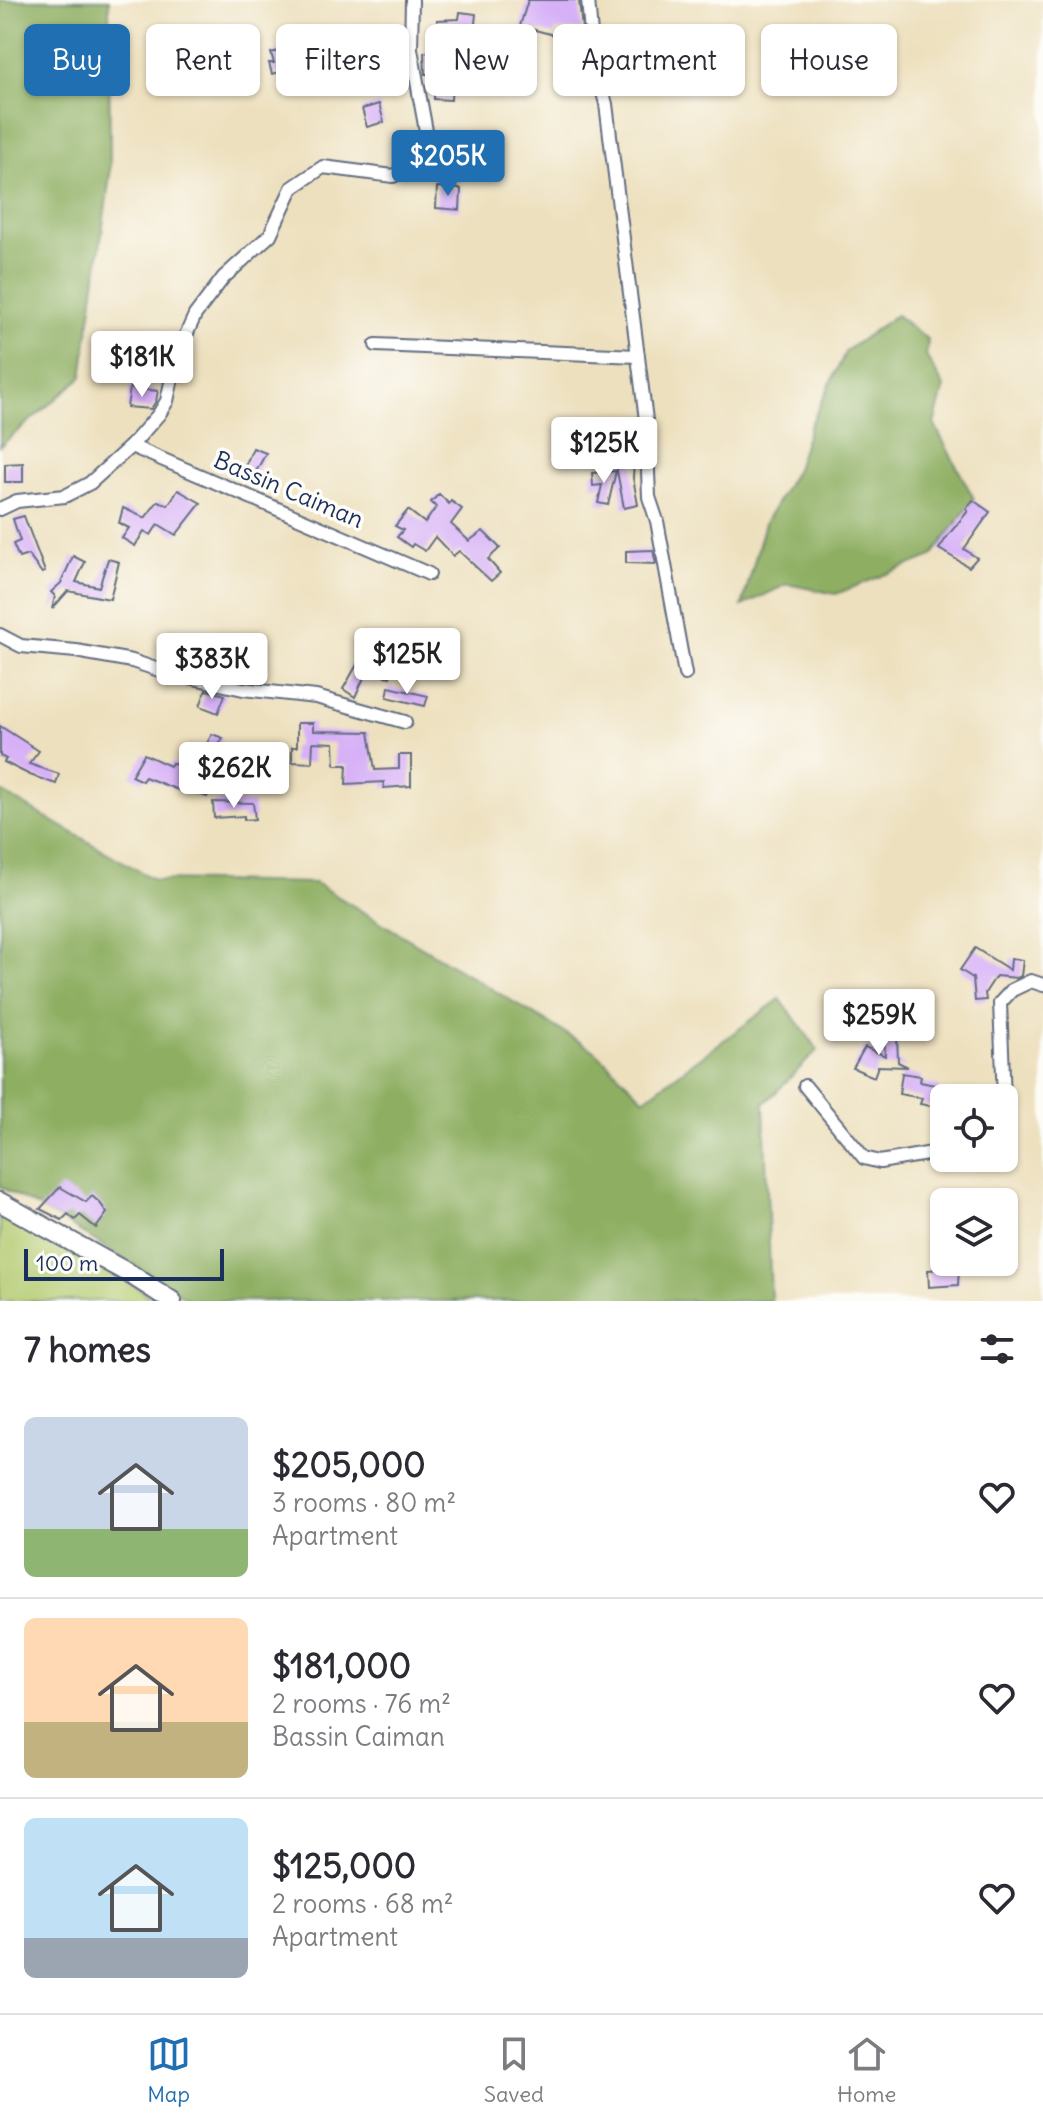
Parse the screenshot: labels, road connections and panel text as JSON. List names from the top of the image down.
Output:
{
  "streets": {
    "street": ["Bassin Caiman"]
  },
  "scale_bar": "100 m",
  "page": {
    "chip": [
      "Buy",
      "Rent",
      "Filters",
      "New",
      "Apartment",
      "House"
    ],
    "price": [
      "$205K",
      "$181K",
      "$125K",
      "$125K",
      "$383K",
      "$262K",
      "$259K"
    ],
    "scale": "100 m",
    "heading": "7 homes",
    "list": [
      {
        "name": "$205,000",
        "note": "3 rooms · 80 m² · Apartment"
      },
      {
        "name": "$181,000",
        "note": "2 rooms · 76 m² · Bassin Caiman"
      },
      {
        "name": "$125,000",
        "note": "2 rooms · 68 m² · Apartment"
      }
    ],
    "tabs": ["Map", "Saved", "Home"]
  }
}
